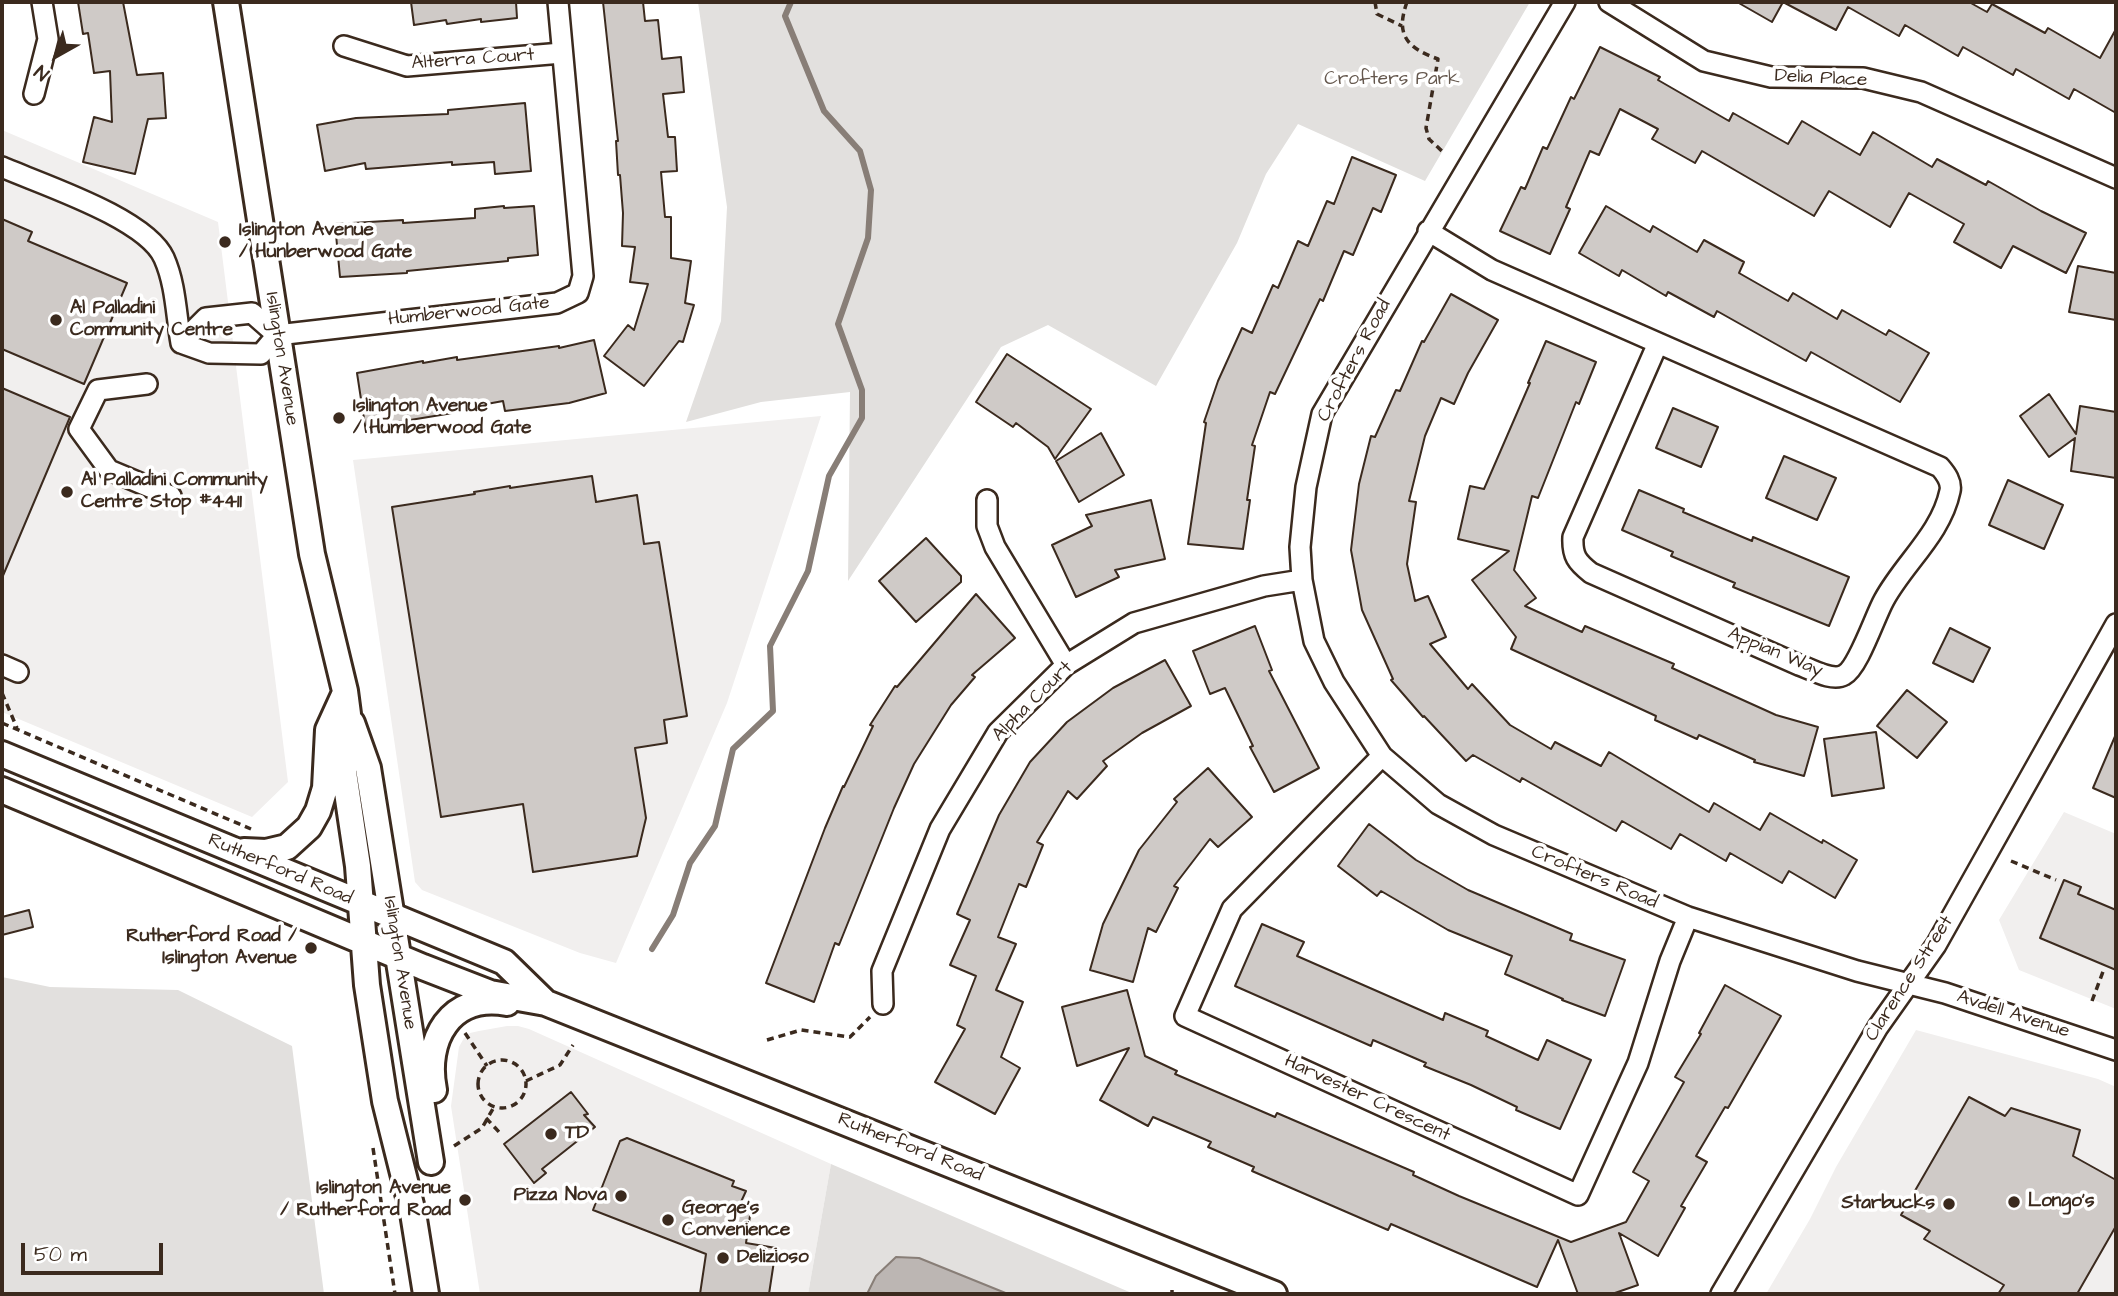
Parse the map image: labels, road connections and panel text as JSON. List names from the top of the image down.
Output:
{
  "streets": {
    "main road": ["Islington Avenue", "Rutherford Road"],
    "street": [
      "Alterra Court",
      "Delia Place",
      "Humberwood Gate",
      "Crofters Road",
      "Appian Way",
      "Alpha Court",
      "Clarence Street",
      "Avdell Avenue",
      "Harvester Crescent"
    ]
  },
  "crossings": [
    ["Alterra Court", "Humberwood Gate"],
    ["Humberwood Gate", "Islington Avenue"],
    ["Islington Avenue", "Rutherford Road"],
    ["Crofters Road", "Appian Way"],
    ["Crofters Road", "Alpha Court"],
    ["Crofters Road", "Clarence Street"],
    ["Crofters Road", "Avdell Avenue"],
    ["Crofters Road", "Harvester Crescent"],
    ["Clarence Street", "Avdell Avenue"]
  ],
  "parks": ["Crofters Park"],
  "places": [
    "Islington Avenue / Hunberwood Gate",
    "Al Palladini Community Centre",
    "Islington Avenue / Humberwood Gate",
    "Al Palladini Community Centre Stop #4411",
    "Rutherford Road / Islington Avenue",
    "TD",
    "Pizza Nova",
    "Islington Avenue / Rutherford Road",
    "Longo's",
    "Starbucks",
    "George's Convenience",
    "Delizioso"
  ],
  "scale_bar": "50 m",
  "north": "bottom left"
}
